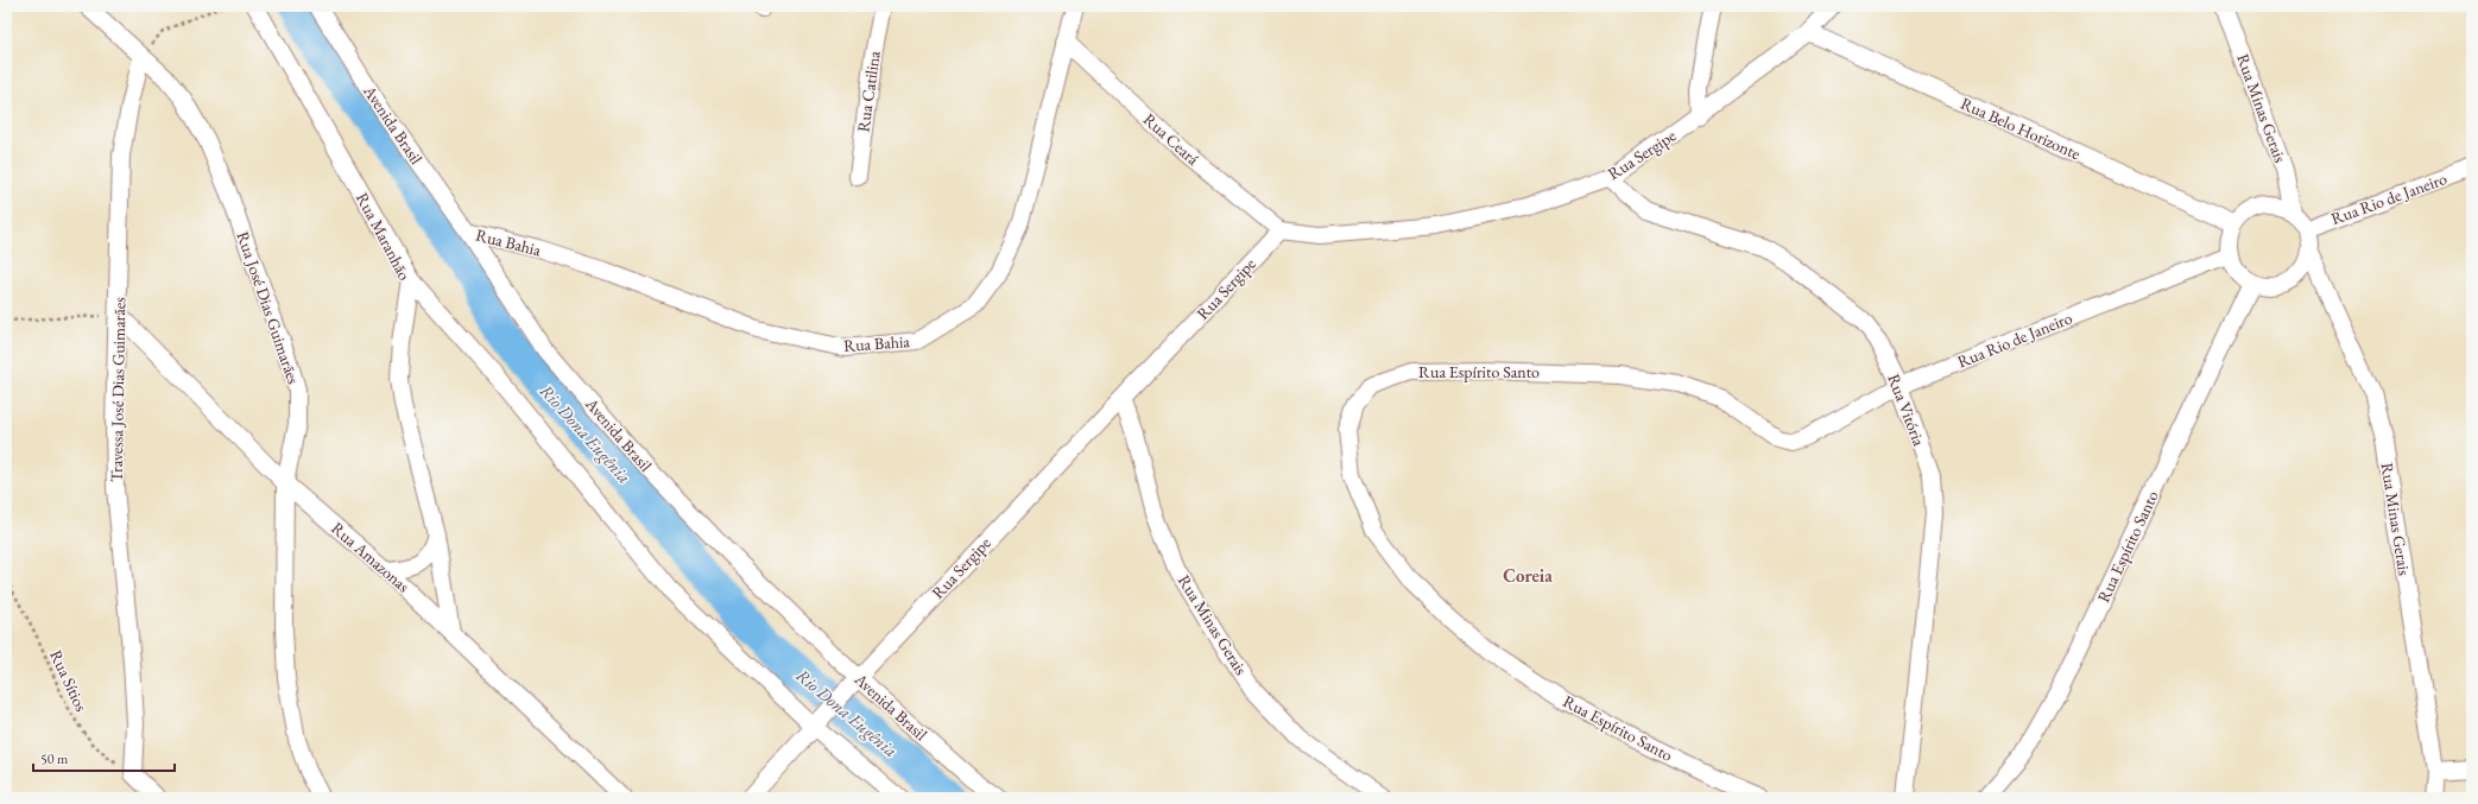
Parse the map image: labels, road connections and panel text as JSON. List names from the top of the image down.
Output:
{
  "streets": {
    "street": [
      "Rua Catilina",
      "Rua Minas Gerais",
      "Avenida Brasil",
      "Rua Belo Horizonte",
      "Rua Ceará",
      "Rua Sergipe",
      "Rua Rio de Janeiro",
      "Rua Maranhão",
      "Rua Bahia",
      "Rua José Dias Guimarães",
      "Rua Espírito Santo",
      "Travessa José Dias Guimarães",
      "Rua Vitória",
      "Rua Amazonas"
    ],
    "path": ["Rua Sítios"]
  },
  "crossings": [
    ["Rua Minas Gerais", "Rua Belo Horizonte"],
    ["Rua Minas Gerais", "Rua Sergipe"],
    ["Rua Minas Gerais", "Rua Rio de Janeiro"],
    ["Rua Minas Gerais", "Rua Espírito Santo"],
    ["Avenida Brasil", "Rua Sergipe"],
    ["Avenida Brasil", "Rua Bahia"],
    ["Rua Belo Horizonte", "Rua Sergipe"],
    ["Rua Belo Horizonte", "Rua Rio de Janeiro"],
    ["Rua Belo Horizonte", "Rua Espírito Santo"],
    ["Rua Ceará", "Rua Sergipe"],
    ["Rua Ceará", "Rua Bahia"],
    ["Rua Sergipe", "Rua Vitória"],
    ["Rua Rio de Janeiro", "Rua Espírito Santo"],
    ["Rua Rio de Janeiro", "Rua Vitória"],
    ["Rua Maranhão", "Rua Amazonas"],
    ["Rua José Dias Guimarães", "Travessa José Dias Guimarães"],
    ["Rua José Dias Guimarães", "Rua Amazonas"],
    ["Travessa José Dias Guimarães", "Rua Amazonas"],
    ["Travessa José Dias Guimarães", "Rua Sítios"]
  ],
  "districts": ["Coreia"],
  "water": ["Rio Dona Eugênia"],
  "scale_bar": "50 m"
}
